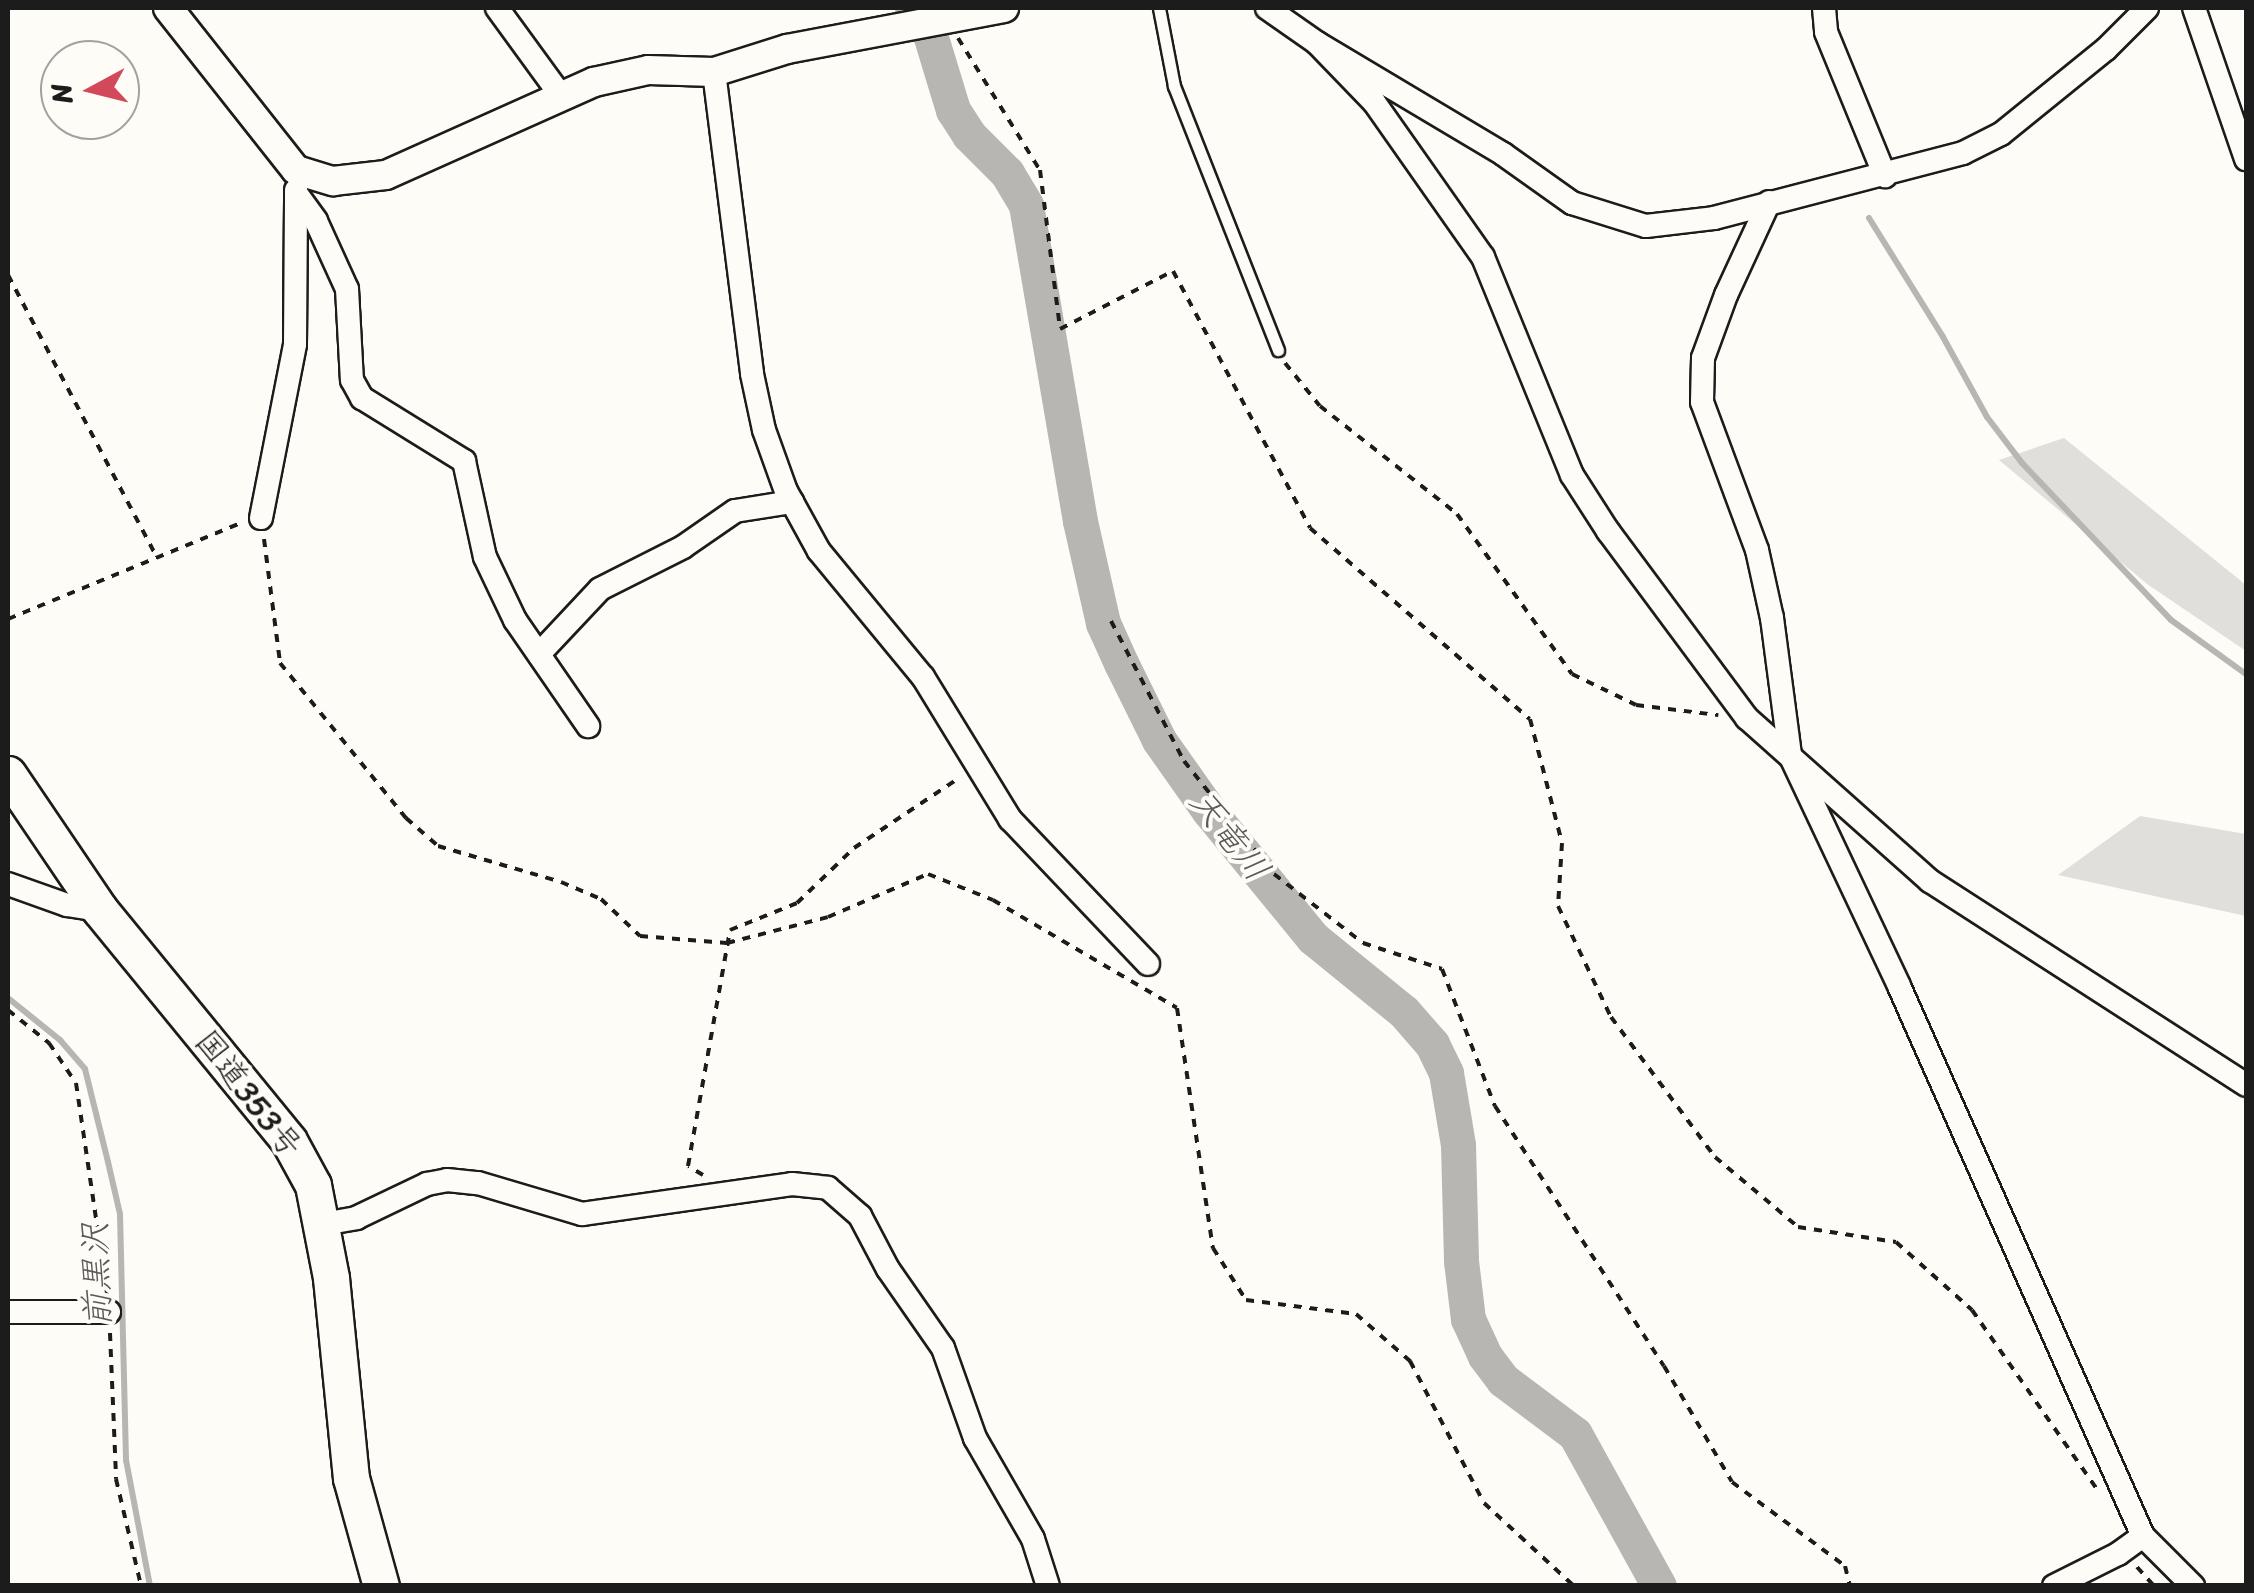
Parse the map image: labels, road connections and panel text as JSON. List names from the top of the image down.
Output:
{
  "streets": {
    "highway": ["国道353号"]
  },
  "water": ["天竜川", "前黒沢"],
  "north": "left"
}
